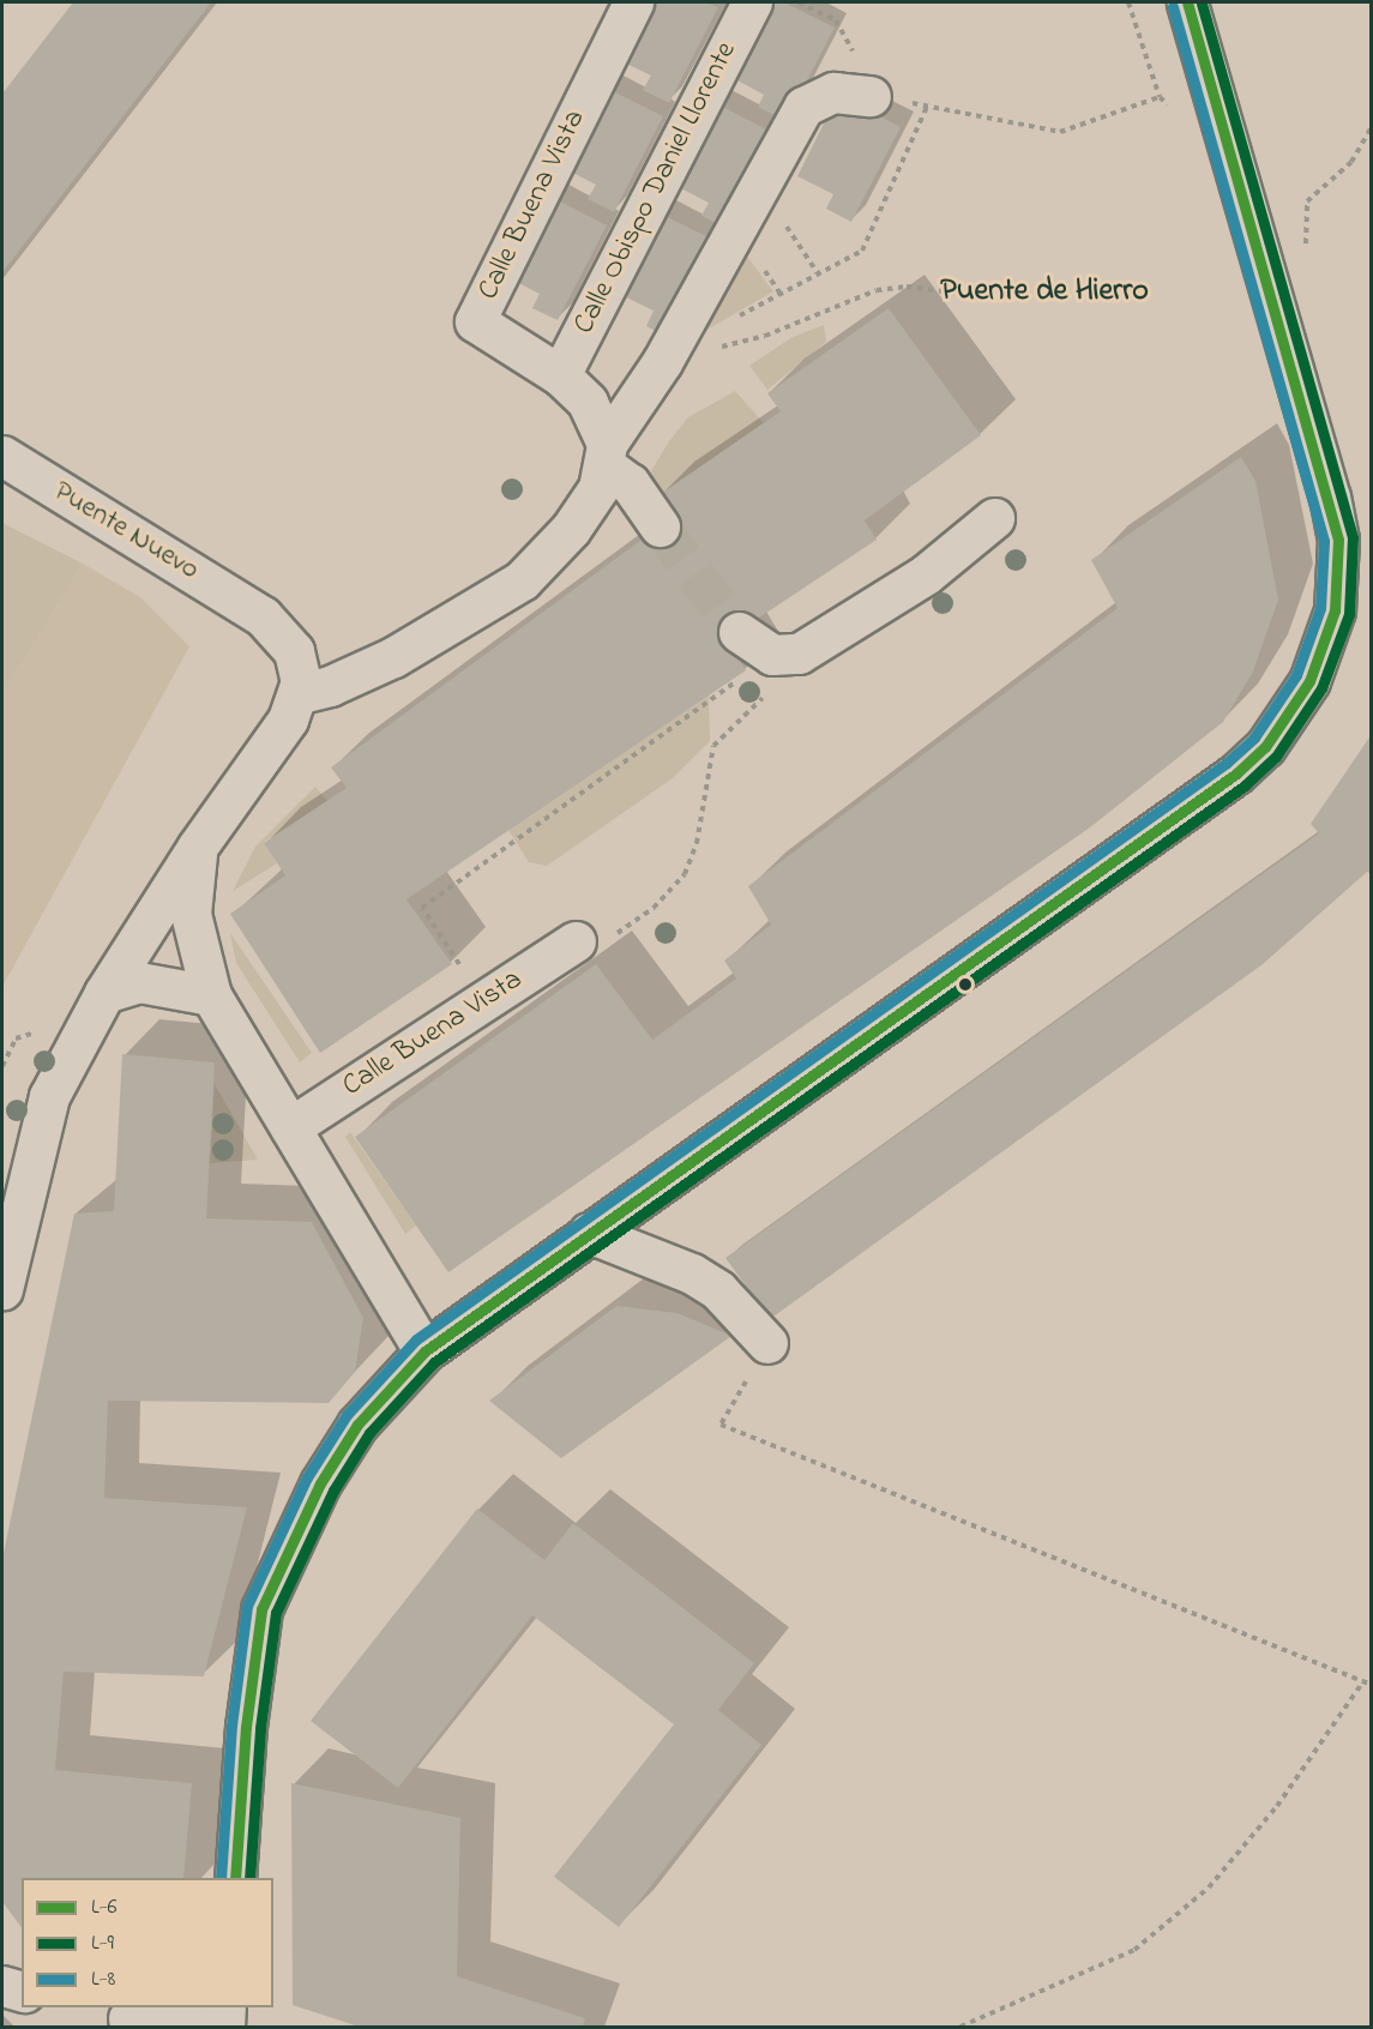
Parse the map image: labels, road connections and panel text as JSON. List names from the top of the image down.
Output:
{
  "streets": {
    "street": ["Calle Obispo Daniel Llorente", "Calle Buena Vista", "Puente Nuevo"]
  },
  "crossings": [
    ["Calle Obispo Daniel Llorente", "Calle Buena Vista"]
  ],
  "districts": ["Puente de Hierro"],
  "lines": ["transit line L-6", "transit line L-9", "transit line L-8"],
  "legend": ["L-6", "L-9", "L-8"]
}
